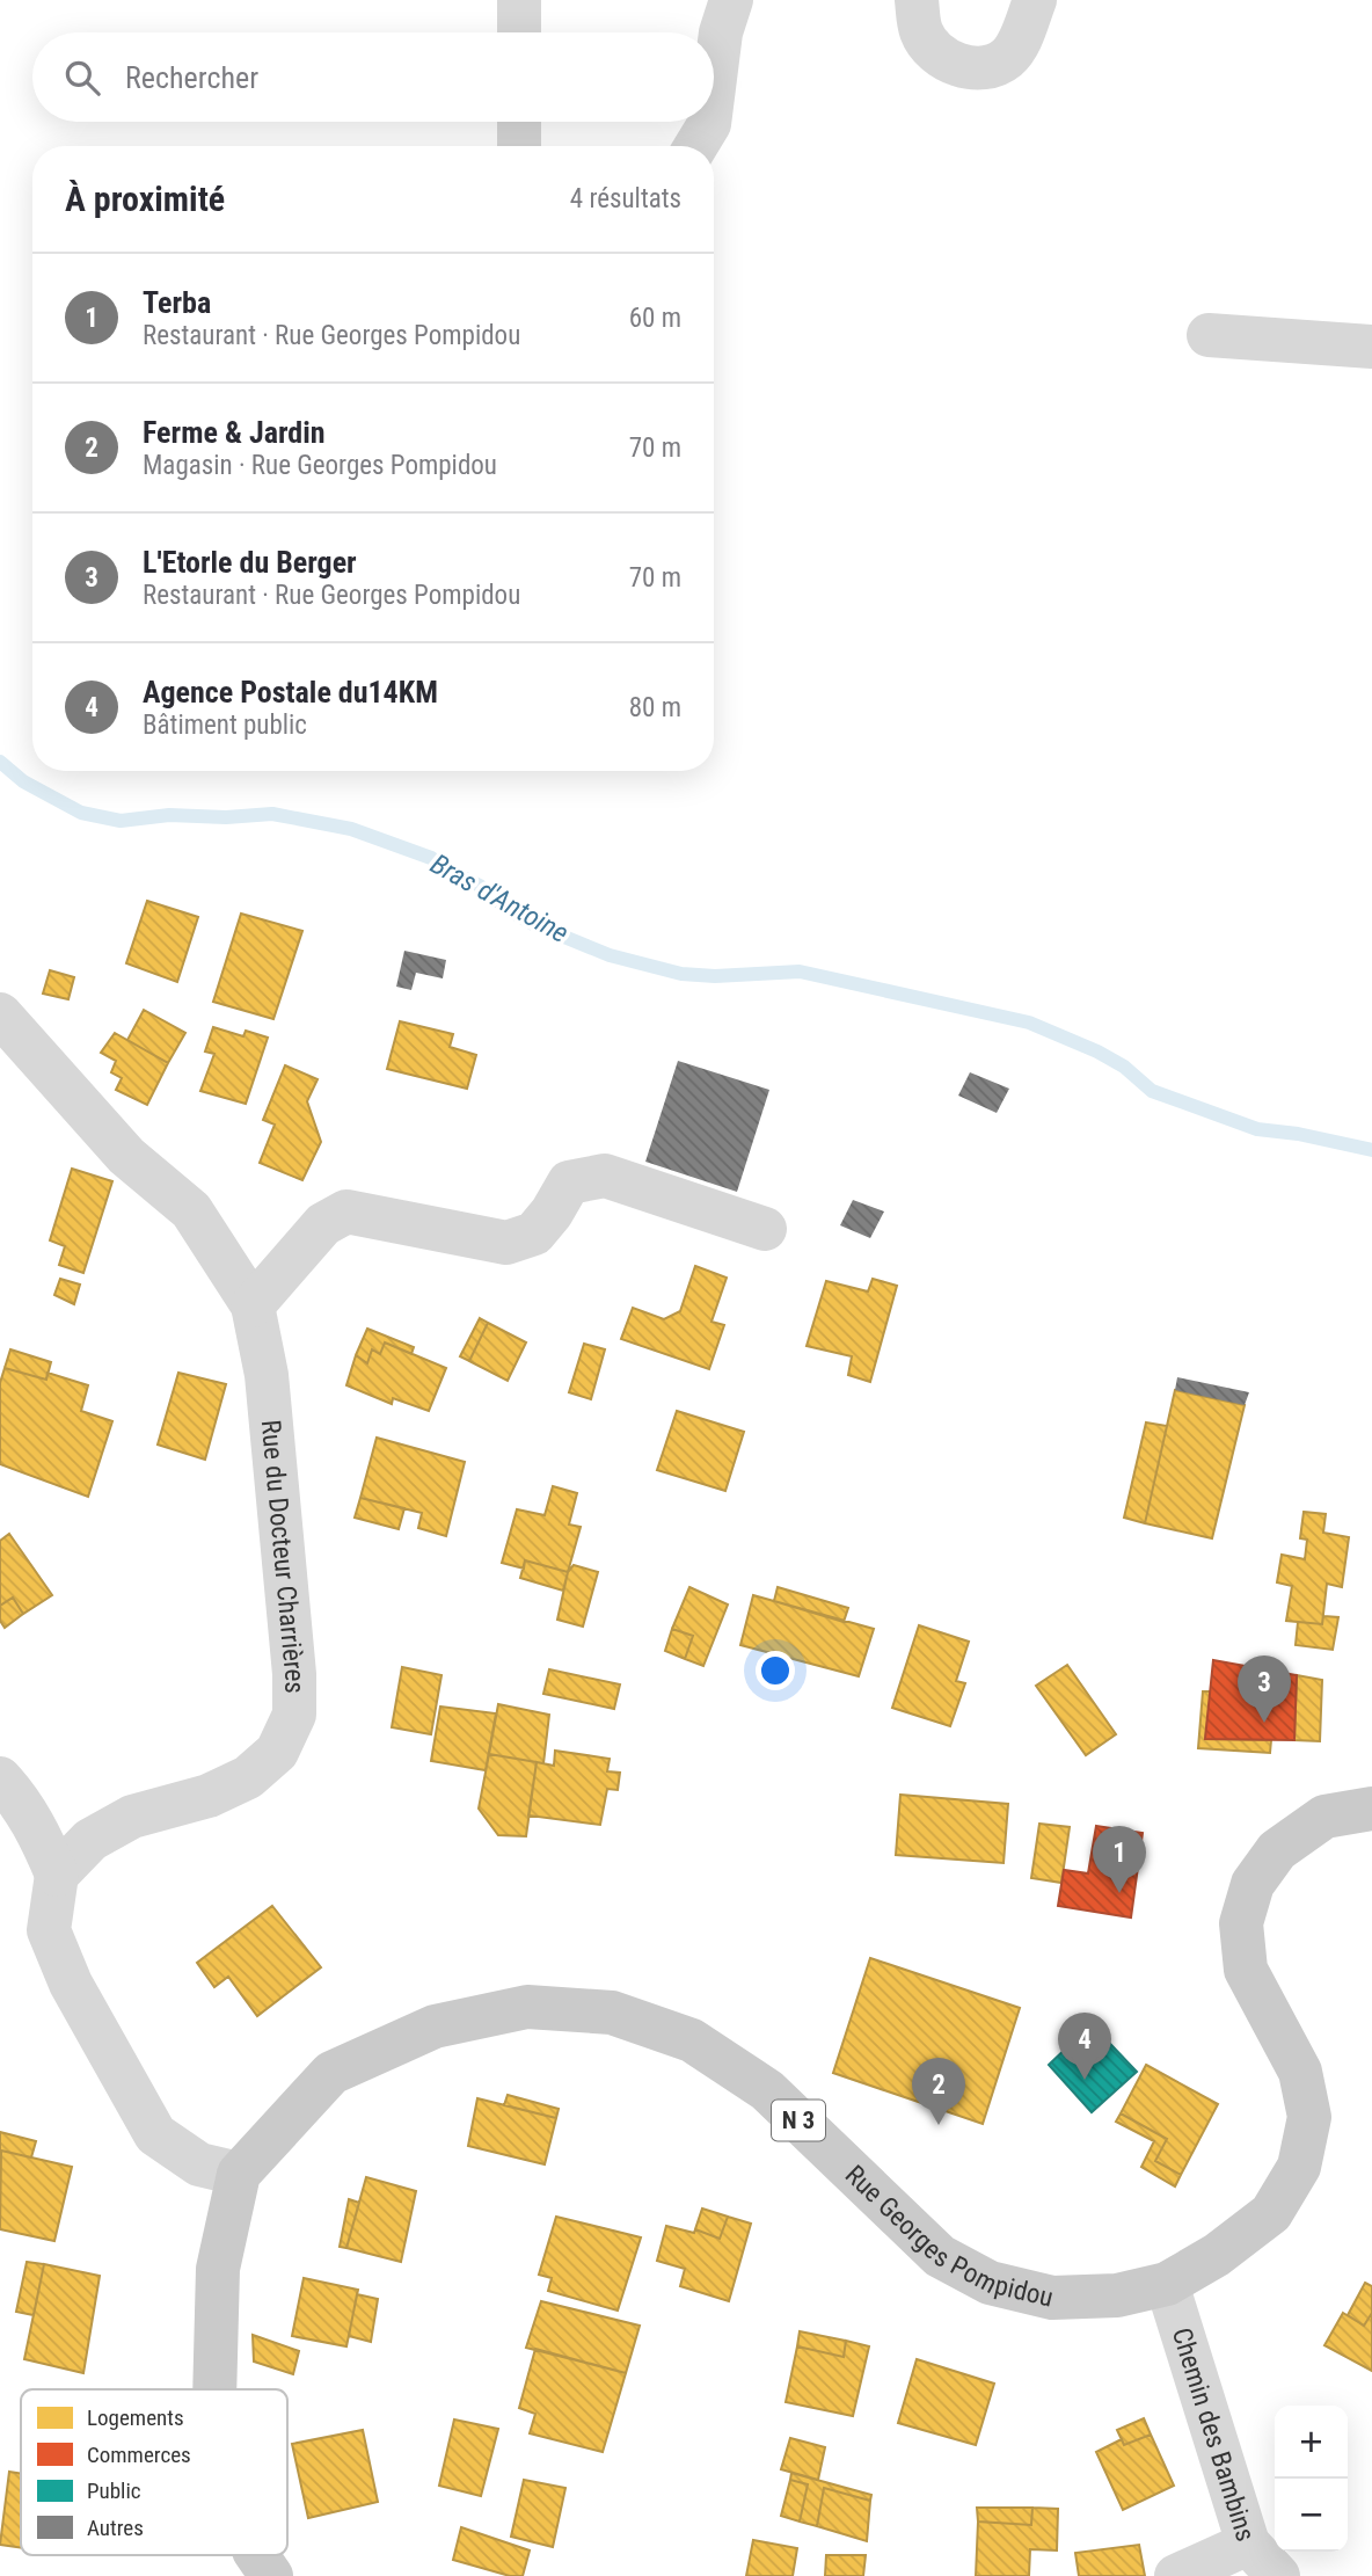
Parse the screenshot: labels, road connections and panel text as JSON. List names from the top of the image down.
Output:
{
  "streets": {
    "main road": ["N 3", "Rue Georges Pompidou"],
    "street": ["Rue du Docteur Charrières", "Chemin des Bambins"]
  },
  "crossings": [
    ["Rue Georges Pompidou", "Chemin des Bambins"]
  ],
  "water": ["Bras d'Antoine"],
  "legend": [
    "Logements",
    "Commerces",
    "Public",
    "Autres"
  ],
  "page": {
    "search": "Rechercher",
    "heading": ["À proximité", "4 résultats"],
    "list": [
      {
        "mark": "1",
        "name": "Terba",
        "note": "Restaurant · Rue Georges Pompidou",
        "value": "60 m"
      },
      {
        "mark": "2",
        "name": "Ferme & Jardin",
        "note": "Magasin · Rue Georges Pompidou",
        "value": "70 m"
      },
      {
        "mark": "3",
        "name": "L'Etorle du Berger",
        "note": "Restaurant · Rue Georges Pompidou",
        "value": "70 m"
      },
      {
        "mark": "4",
        "name": "Agence Postale du14KM",
        "note": "Bâtiment public",
        "value": "80 m"
      }
    ],
    "pins": [
      "3",
      "1",
      "4",
      "2"
    ],
    "map_buttons": ["+", "−"]
  }
}
